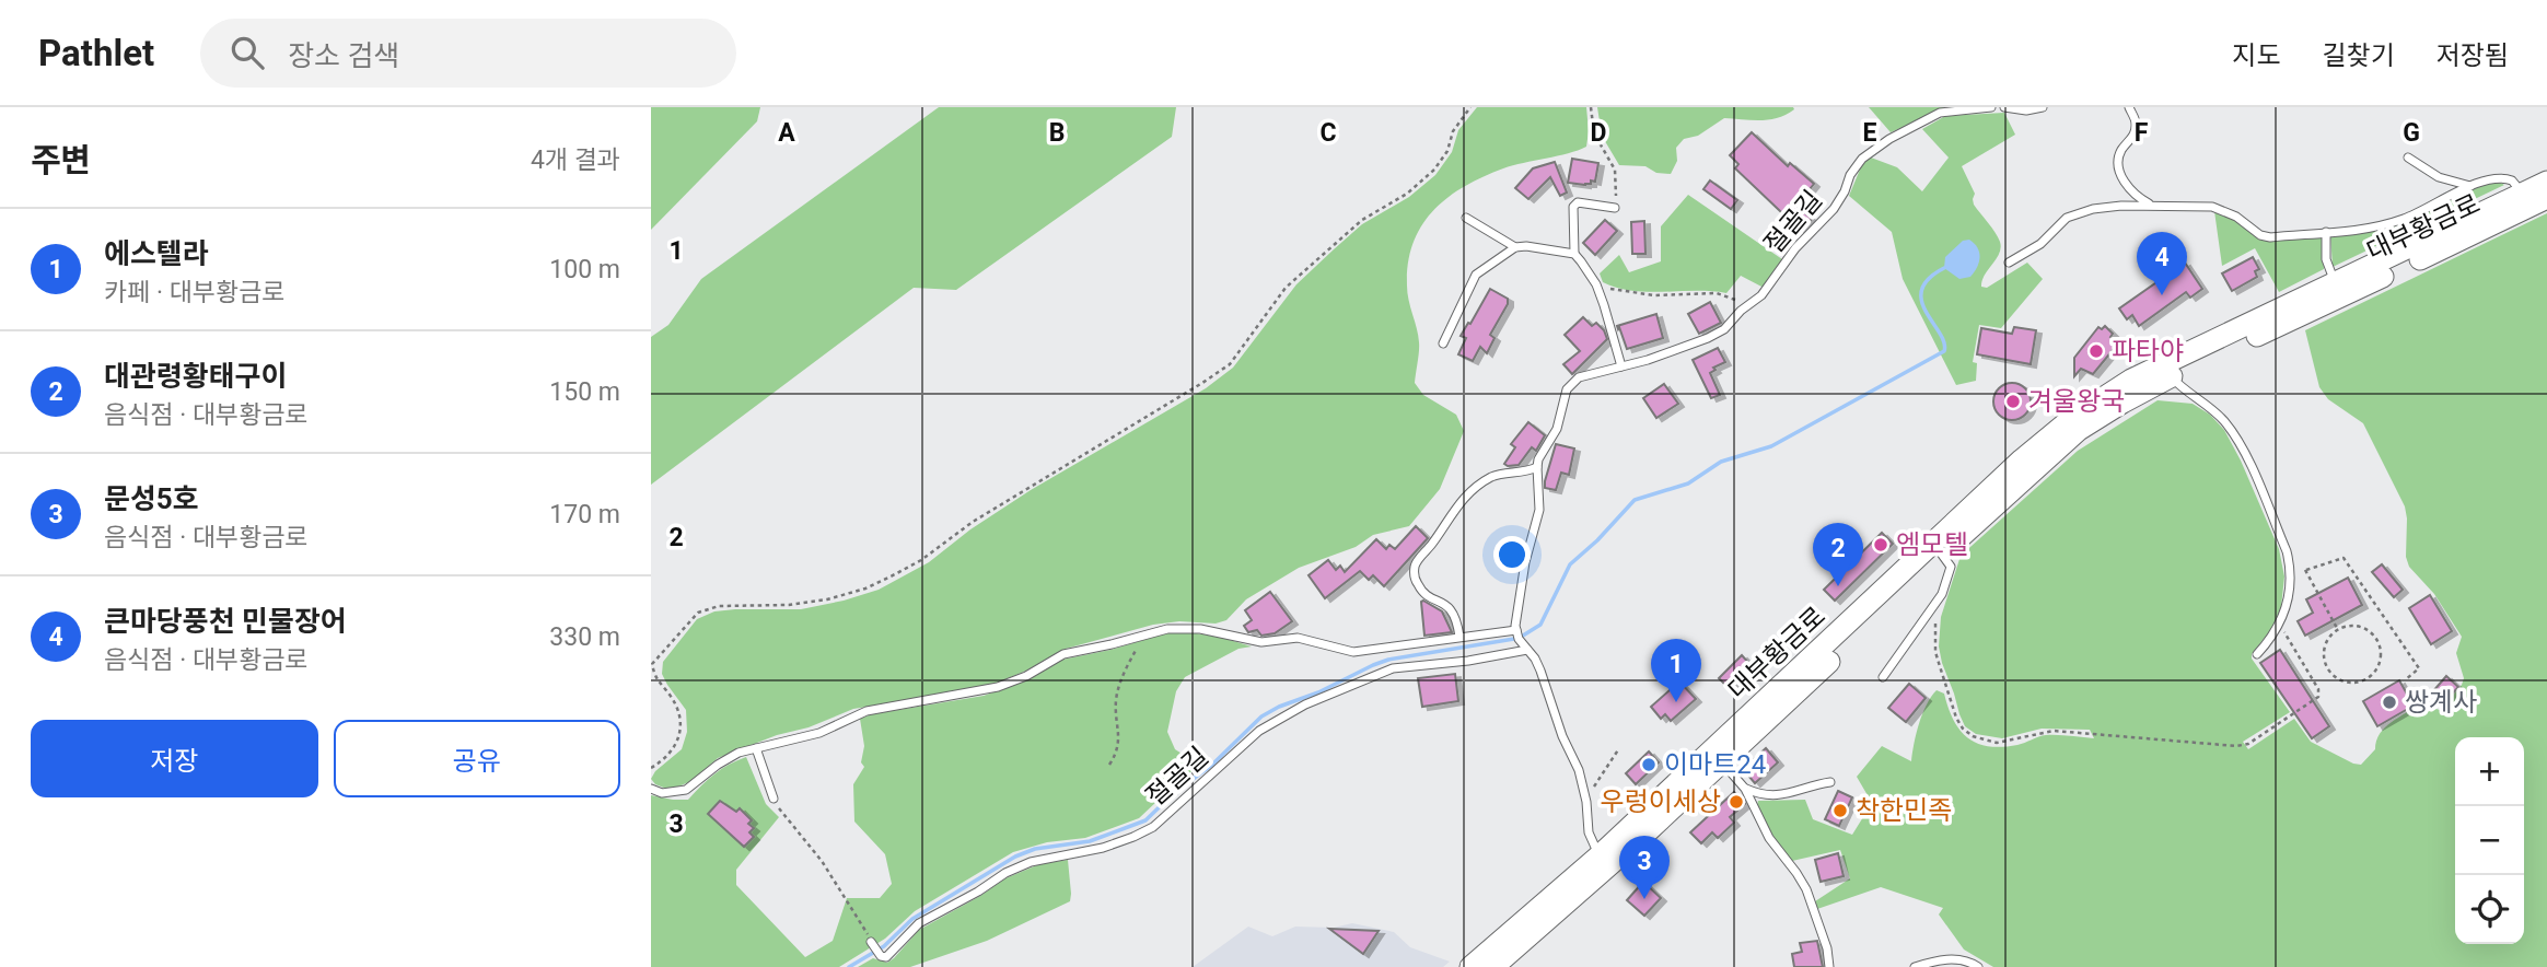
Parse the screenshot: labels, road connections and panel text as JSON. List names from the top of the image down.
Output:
{
  "streets": {
    "main road": ["대부황금로"],
    "lane": ["절골길"]
  },
  "places": [
    "파타야",
    "겨울왕국",
    "엠모텔",
    "쌍계사",
    "이마트24",
    "우렁이세상",
    "착한민족"
  ],
  "page": {
    "header": "Pathlet",
    "search": "장소 검색",
    "nav": ["지도", "길찾기", "저장됨"],
    "heading": ["주변", "4개 결과"],
    "list": [
      {
        "mark": "1",
        "name": "에스텔라",
        "note": "카페 · 대부황금로",
        "value": "100 m"
      },
      {
        "mark": "2",
        "name": "대관령황태구이",
        "note": "음식점 · 대부황금로",
        "value": "150 m"
      },
      {
        "mark": "3",
        "name": "문성5호",
        "note": "음식점 · 대부황금로",
        "value": "170 m"
      },
      {
        "mark": "4",
        "name": "큰마당풍천 민물장어",
        "note": "음식점 · 대부황금로",
        "value": "330 m"
      }
    ],
    "pins": [
      "4",
      "2",
      "1",
      "3"
    ],
    "buttons": ["저장", "공유"],
    "map_buttons": ["+", "−"]
  },
  "grid": {
    "columns": [
      "A",
      "B",
      "C",
      "D",
      "E",
      "F",
      "G"
    ],
    "rows": ["1", "2", "3"]
  }
}
